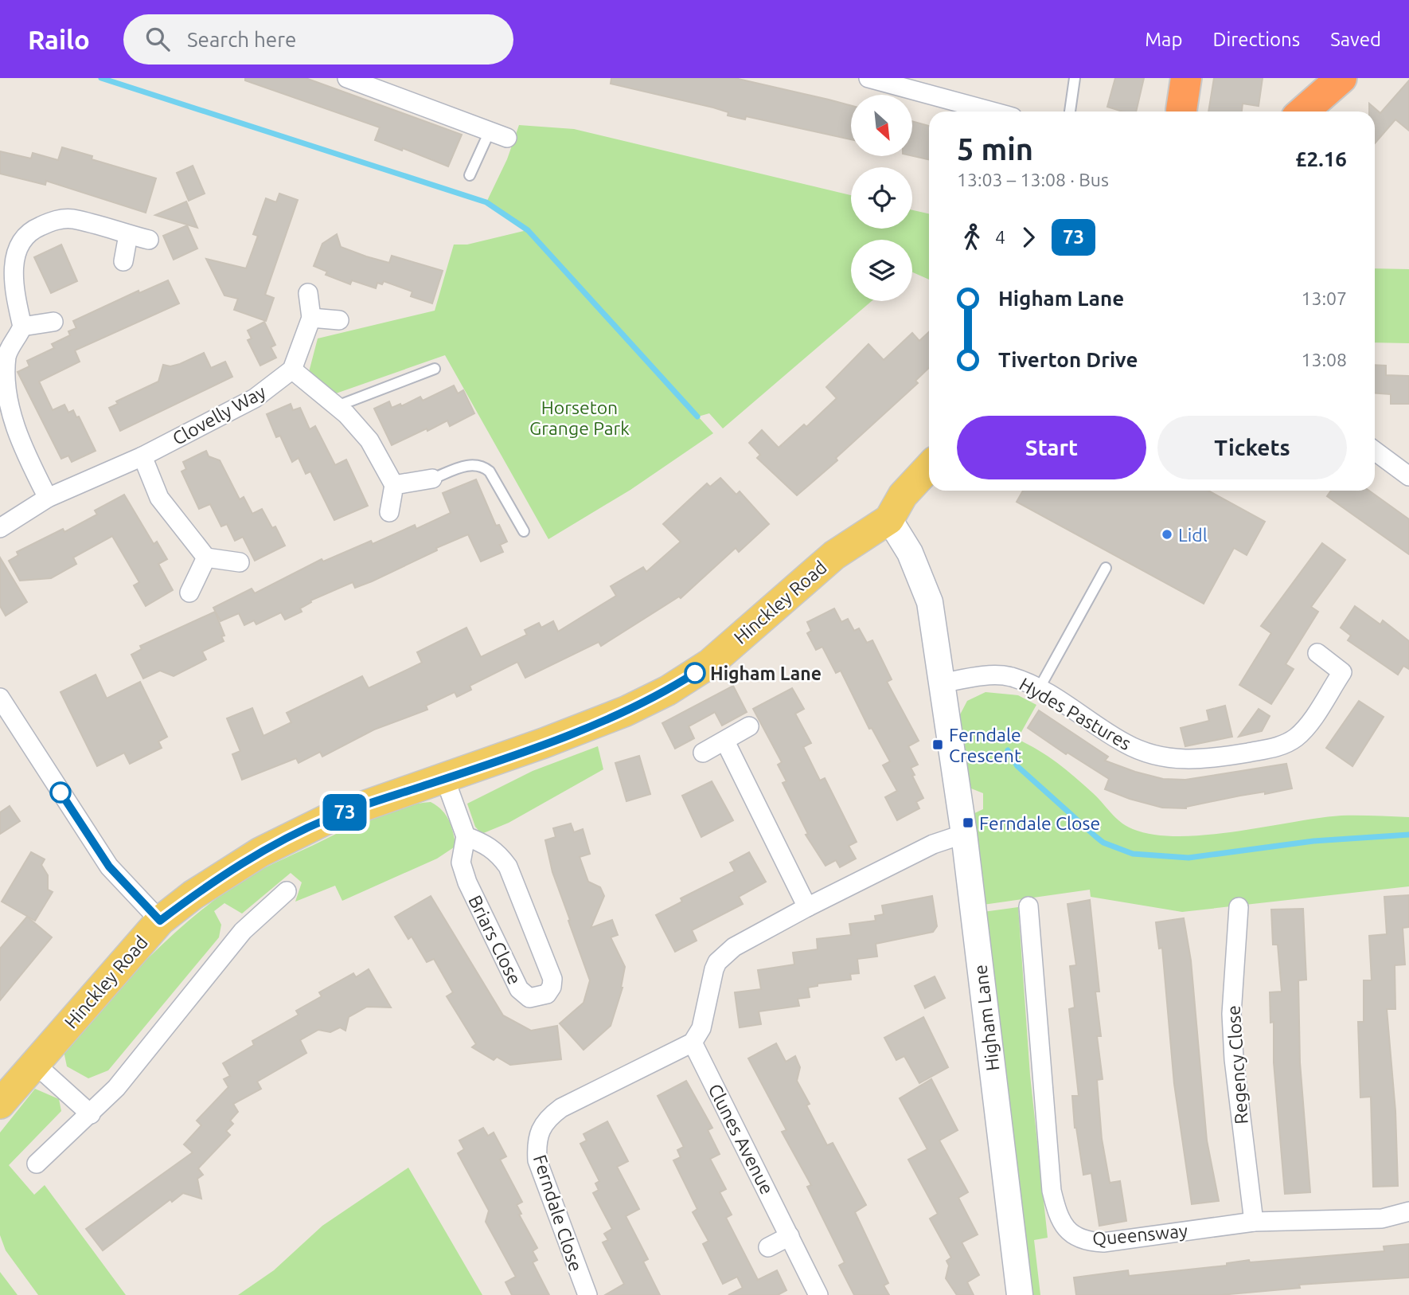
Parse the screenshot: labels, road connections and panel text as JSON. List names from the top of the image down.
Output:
{
  "streets": {
    "main road": ["Hinckley Road"],
    "street": [
      "Clovelly Way",
      "Hydes Pastures",
      "Briars Close",
      "Higham Lane",
      "Regency Close",
      "Clunes Avenue",
      "Ferndale Close",
      "Queensway"
    ]
  },
  "crossings": [
    ["Hinckley Road", "Briars Close"],
    ["Hinckley Road", "Higham Lane"],
    ["Hydes Pastures", "Higham Lane"],
    ["Regency Close", "Queensway"],
    ["Clunes Avenue", "Ferndale Close"]
  ],
  "parks": ["Horseton Grange Park"],
  "places": {
    "other": ["Lidl", "Higham Lane"],
    "transit": ["Ferndale Crescent", "Ferndale Close"]
  },
  "lines": ["bus line 73"],
  "north": "bottom right",
  "page": {
    "header": "Railo",
    "search": "Search here",
    "nav": ["Map", "Directions", "Saved"],
    "on_map": "73",
    "heading": ["5 min", "13:03 – 13:08 · Bus", "£2.16"],
    "legs": ["4", "73"],
    "list": [
      {
        "name": "Higham Lane",
        "value": "13:07"
      },
      {
        "name": "Tiverton Drive",
        "value": "13:08"
      }
    ],
    "buttons": ["Start", "Tickets"]
  }
}
